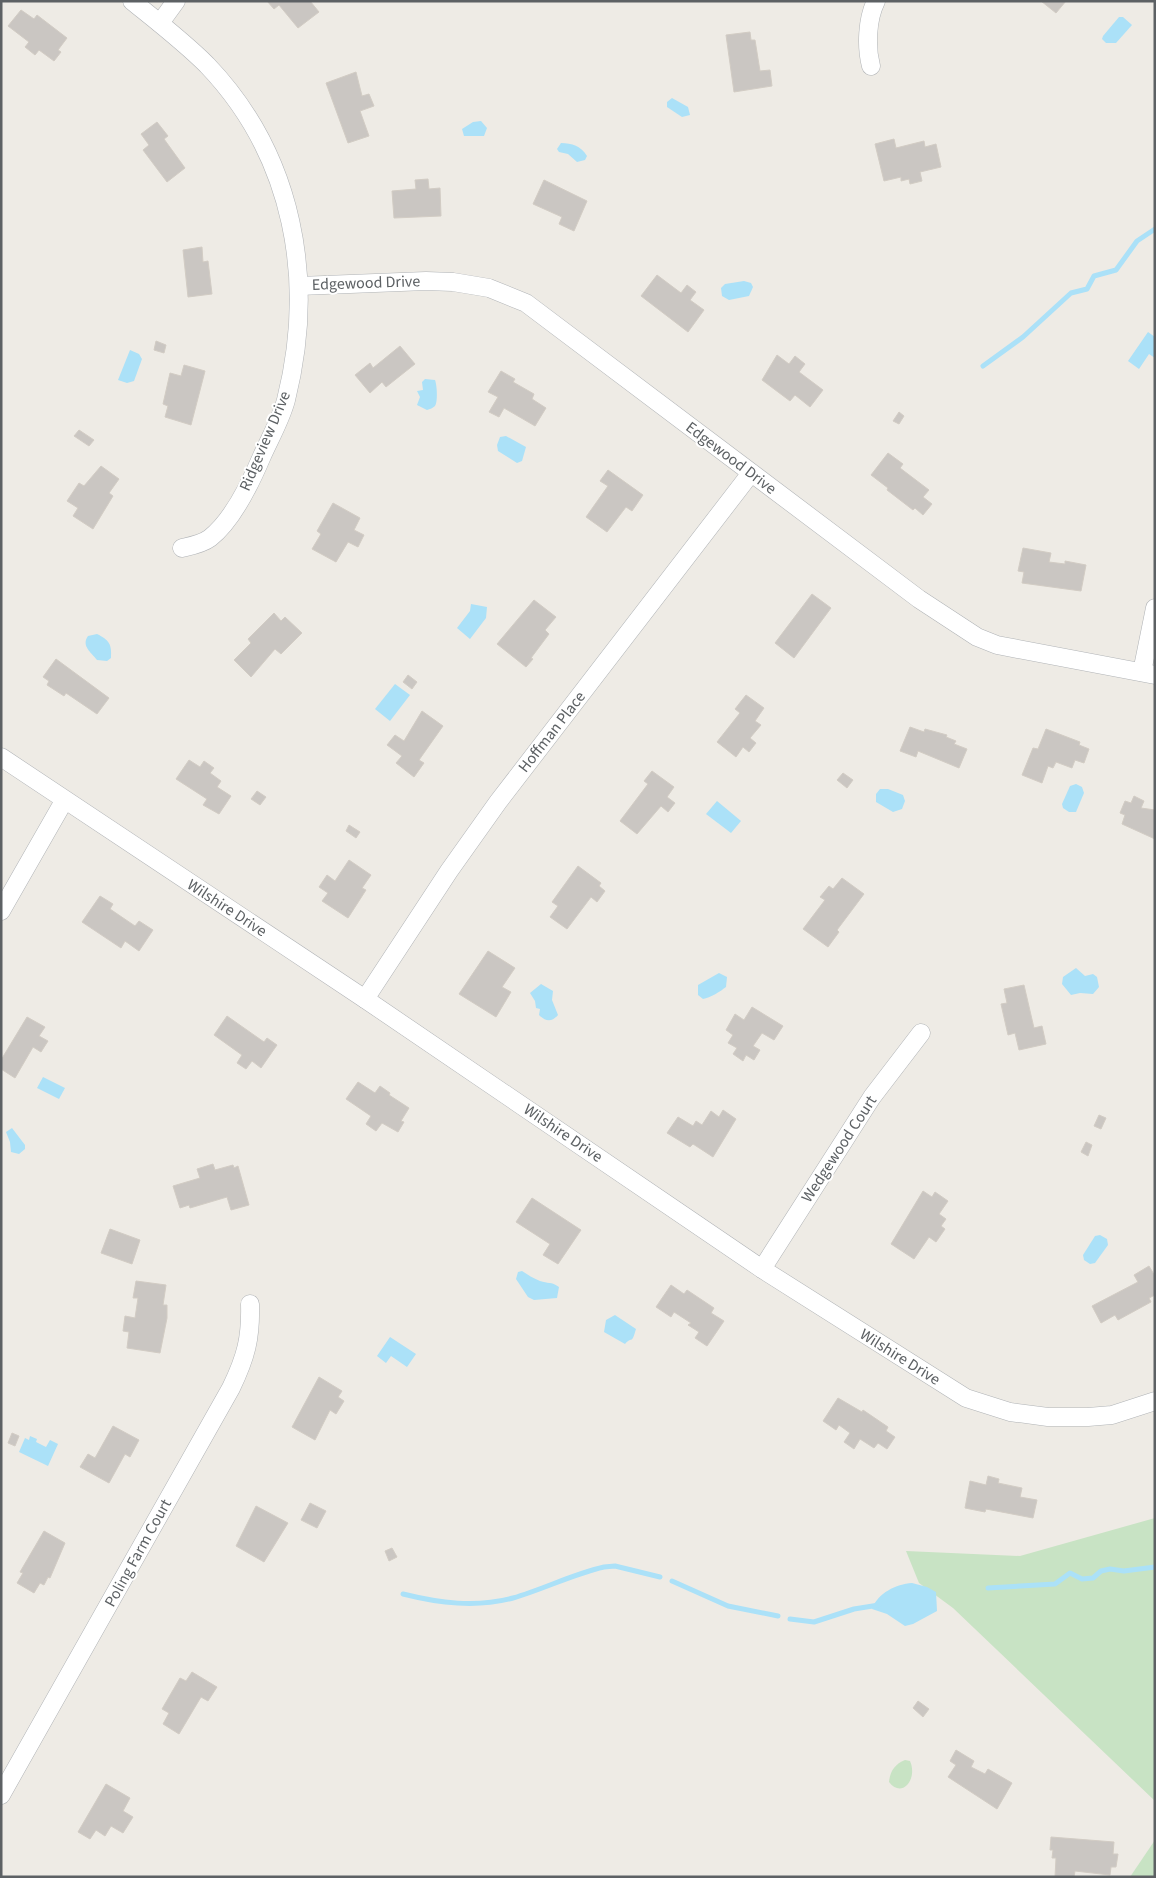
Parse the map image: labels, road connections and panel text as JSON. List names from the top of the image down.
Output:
{
  "streets": {
    "street": [
      "Edgewood Drive",
      "Ridgeview Drive",
      "Hoffman Place",
      "Wilshire Drive",
      "Wedgewood Court",
      "Poling Farm Court"
    ]
  },
  "crossings": [
    ["Edgewood Drive", "Ridgeview Drive"],
    ["Edgewood Drive", "Hoffman Place"],
    ["Hoffman Place", "Wilshire Drive"],
    ["Wilshire Drive", "Wedgewood Court"]
  ]
}
